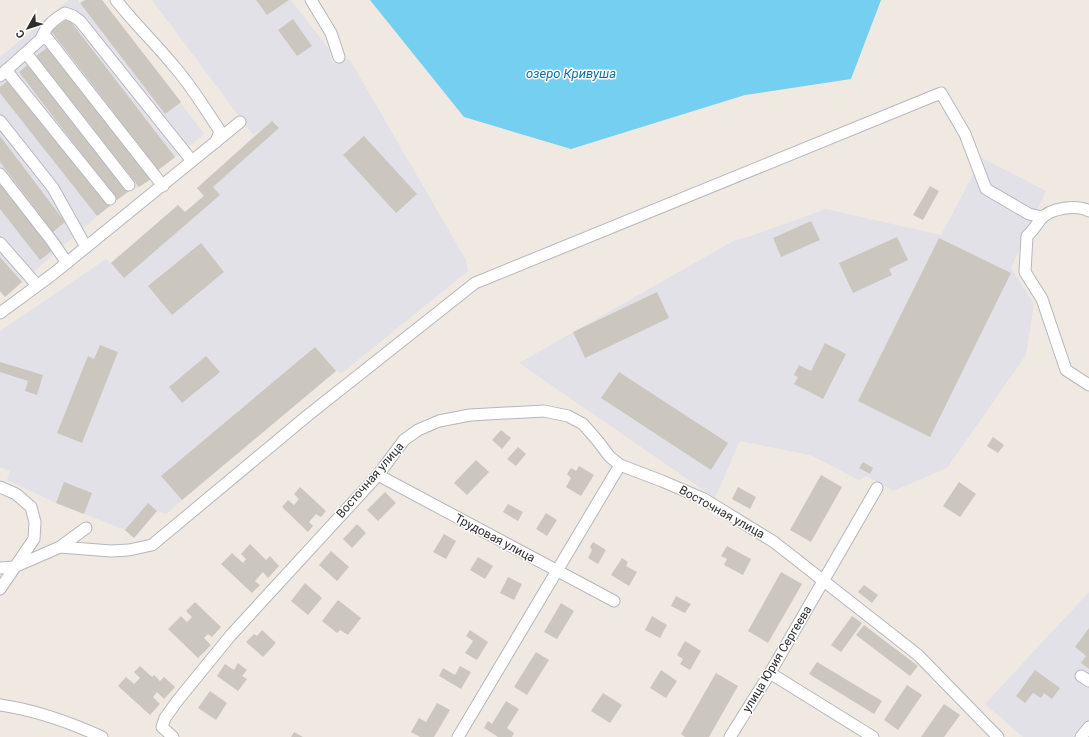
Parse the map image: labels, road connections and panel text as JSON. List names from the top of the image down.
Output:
{
  "streets": {
    "street": ["Восточная улица", "Трудовая улица", "улица Юрия Сергеева"]
  },
  "crossings": [
    ["Восточная улица", "Трудовая улица"],
    ["Восточная улица", "улица Юрия Сергеева"]
  ],
  "water": ["озеро Кривуша"],
  "north": "bottom left"
}
